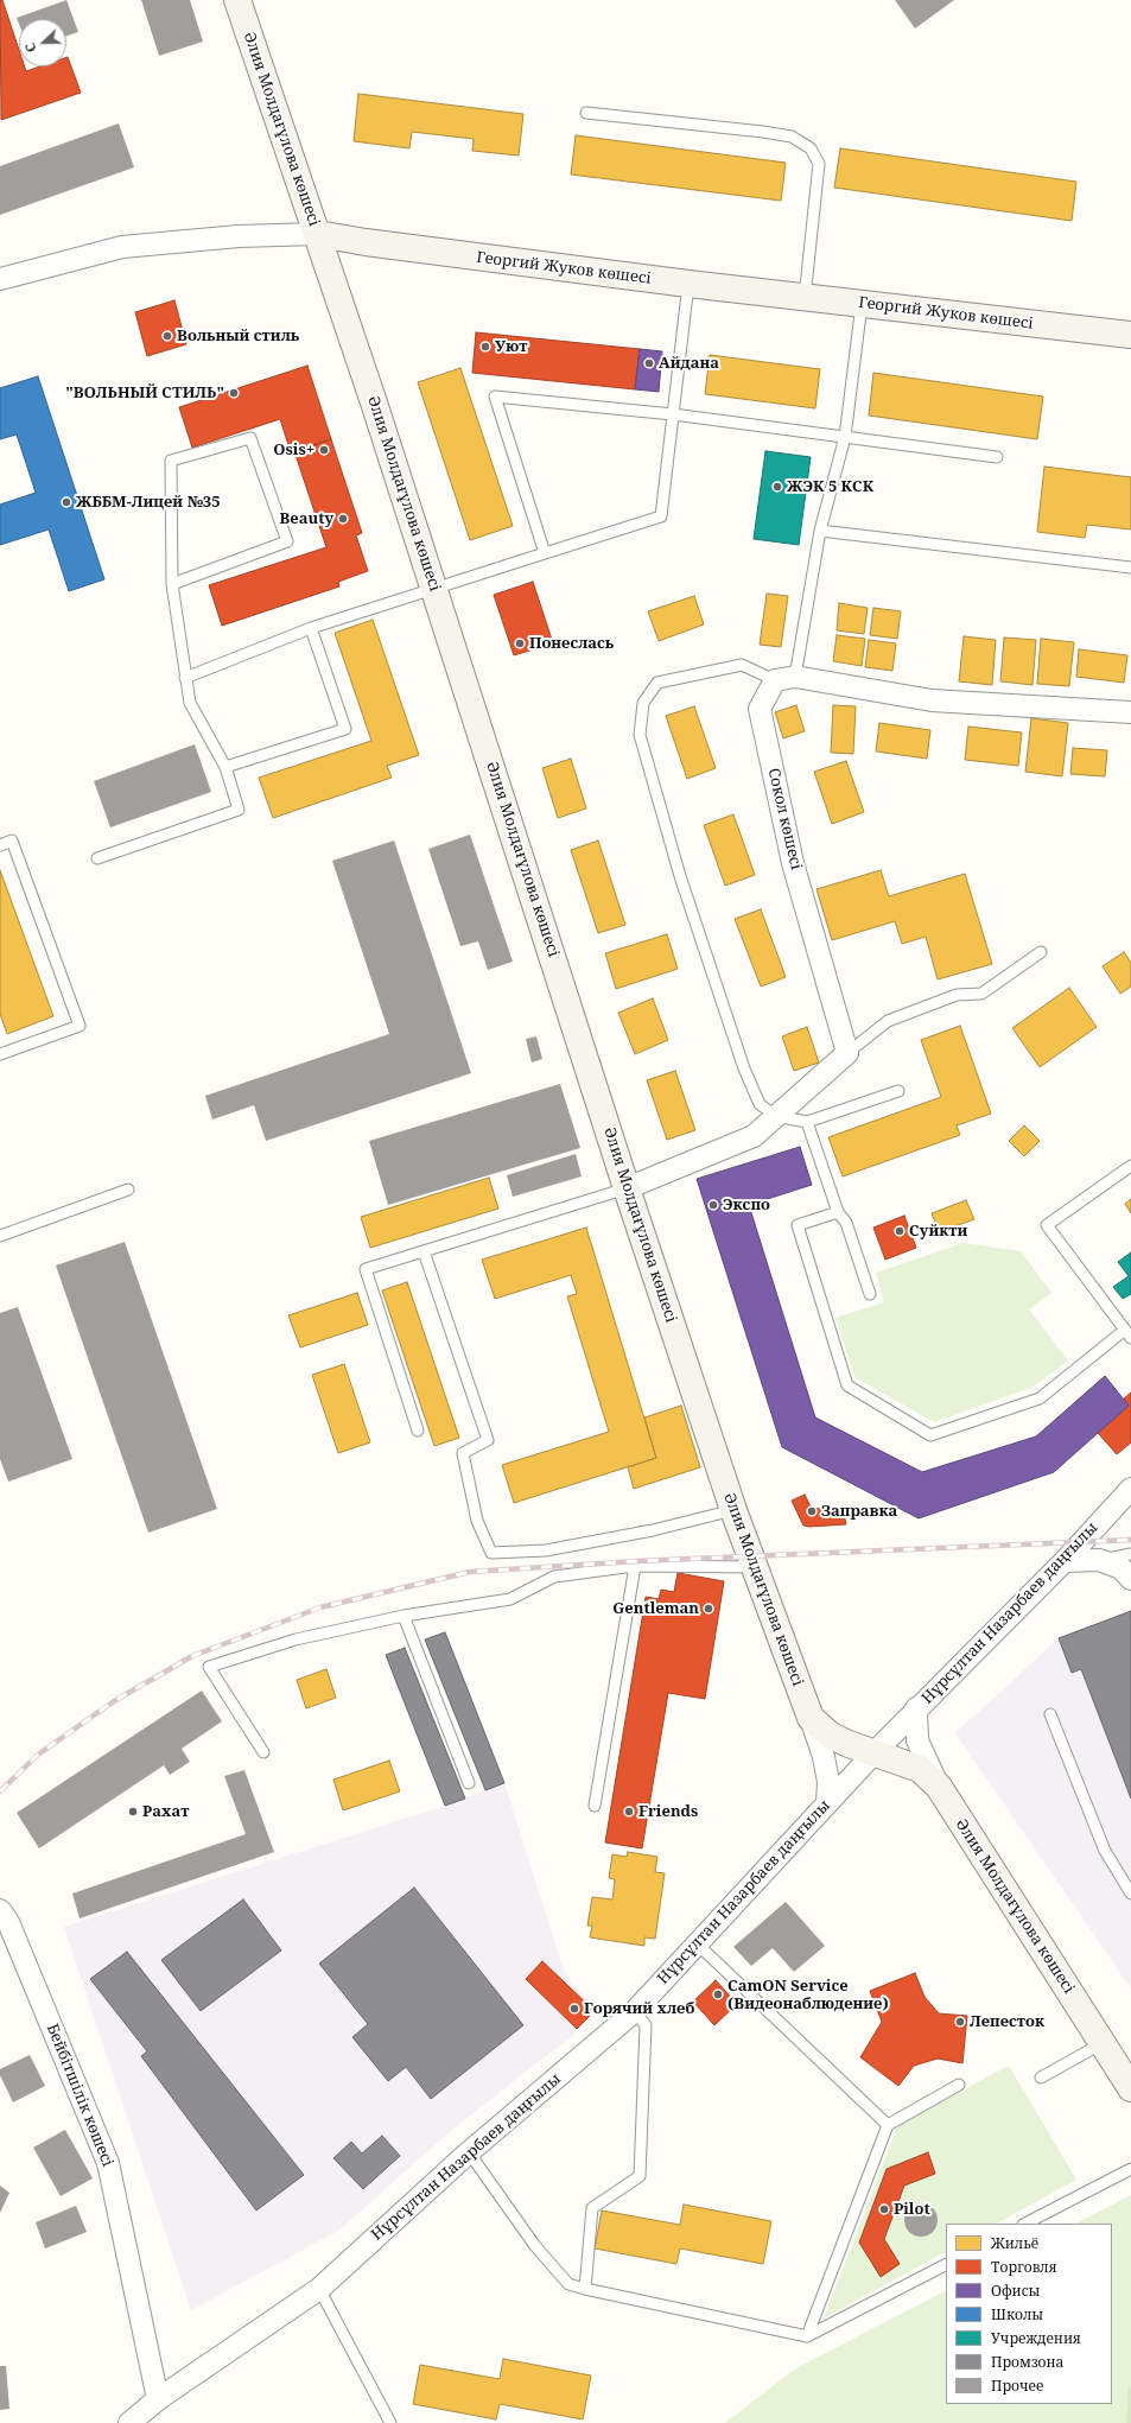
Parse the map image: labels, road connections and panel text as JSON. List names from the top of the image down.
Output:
{
  "streets": {
    "main road": ["Әлия Молдағұлова көшесі", "Георгий Жуков көшесі"],
    "street": ["Сокол көшесі", "Нұрсұлтан Назарбаев даңғылы", "Бейбітшілік көшесі"]
  },
  "crossings": [
    ["Әлия Молдағұлова көшесі", "Георгий Жуков көшесі"],
    ["Әлия Молдағұлова көшесі", "Нұрсұлтан Назарбаев даңғылы"],
    ["Нұрсұлтан Назарбаев даңғылы", "Бейбітшілік көшесі"]
  ],
  "places": [
    "Вольный стиль",
    "Уют",
    "Айдана",
    "\"ВОЛЬНЫЙ СТИЛЬ\"",
    "Osis+",
    "ЖЭК 5 КСК",
    "ЖББМ-Лицей №35",
    "Beauty",
    "Понеслась",
    "Экспо",
    "Суйкти",
    "Заправка",
    "Gentleman",
    "Рахат",
    "Friends",
    "CamON Service (Видеонаблюдение)",
    "Горячий хлеб",
    "Лепесток",
    "Pilot"
  ],
  "legend": [
    "Жильё",
    "Торговля",
    "Офисы",
    "Школы",
    "Учреждения",
    "Промзона",
    "Прочее"
  ],
  "north": "left"
}
